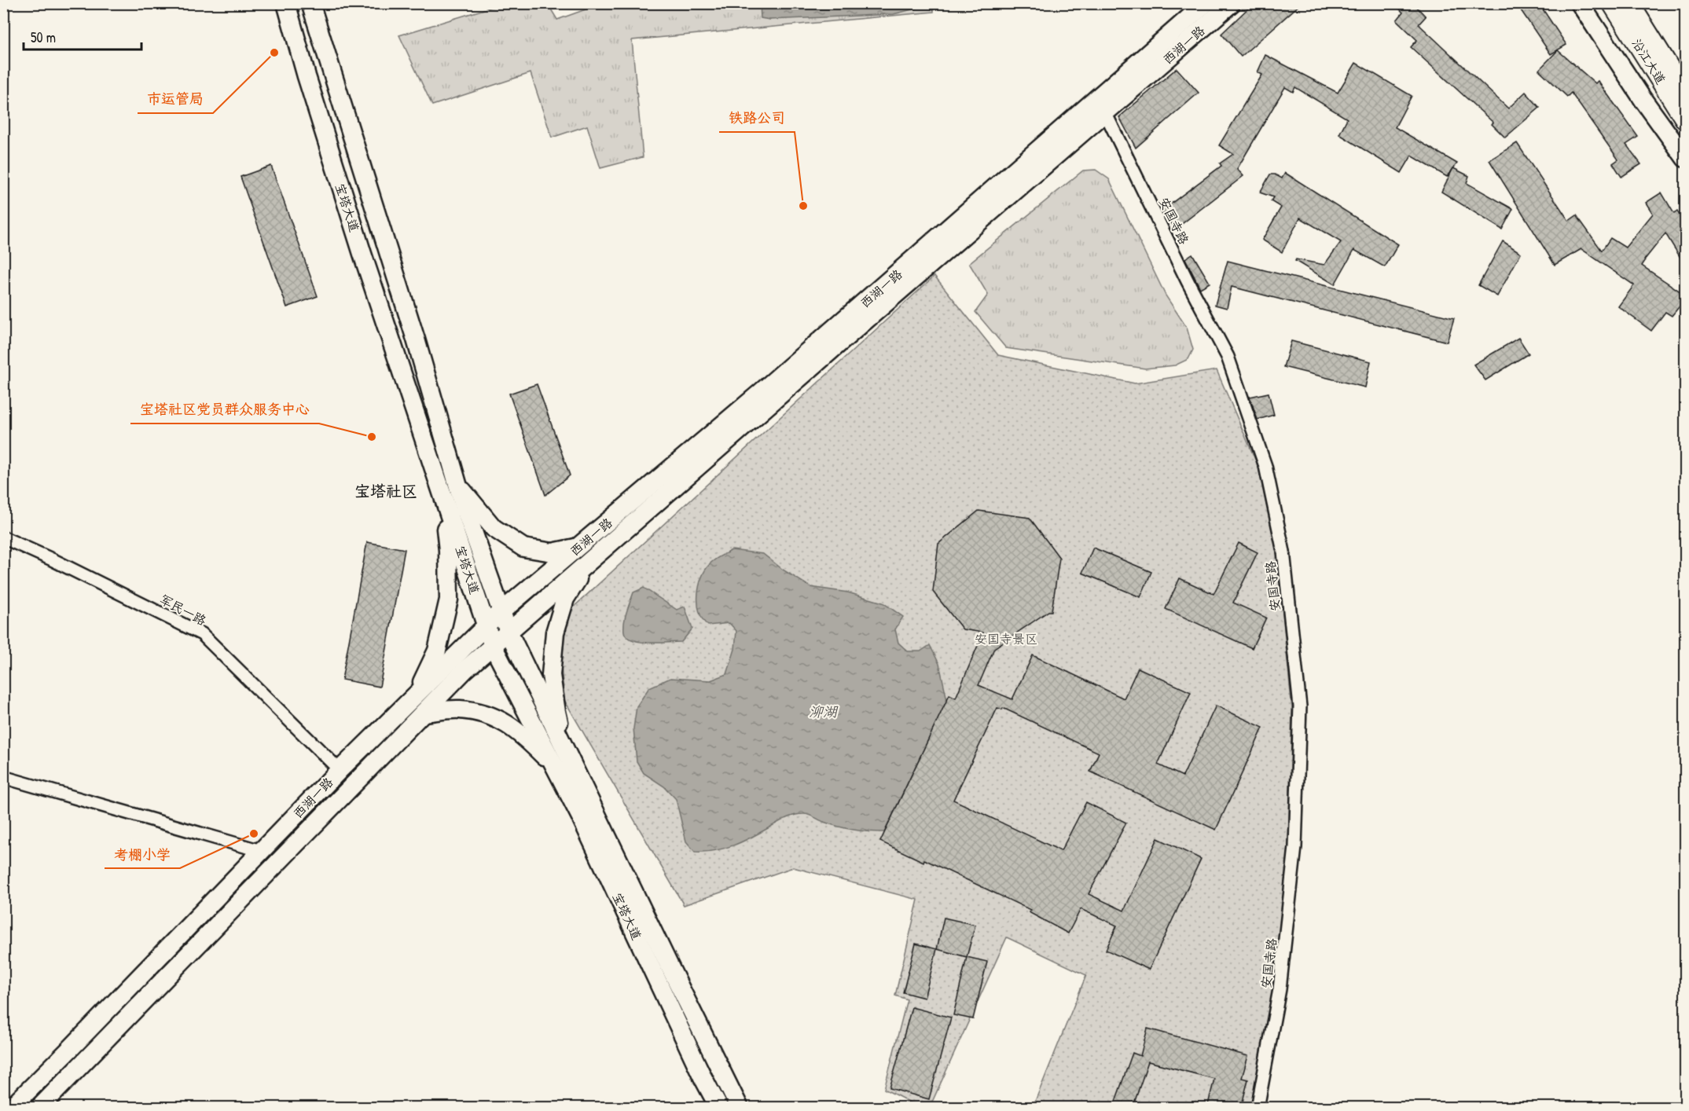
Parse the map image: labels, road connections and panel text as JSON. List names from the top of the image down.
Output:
{
  "streets": {
    "main road": ["西湖一路", "沿江大道", "宝塔大道"],
    "street": ["安国寺路", "军民一路"]
  },
  "crossings": [
    ["西湖一路", "宝塔大道"],
    ["西湖一路", "安国寺路"],
    ["西湖一路", "军民一路"]
  ],
  "districts": ["宝塔社区"],
  "water": ["泖湖"],
  "parks": ["安国寺景区"],
  "places": [
    "市运管局",
    "铁路公司",
    "宝塔社区党员群众服务中心",
    "考棚小学"
  ],
  "scale_bar": "50 m"
}
